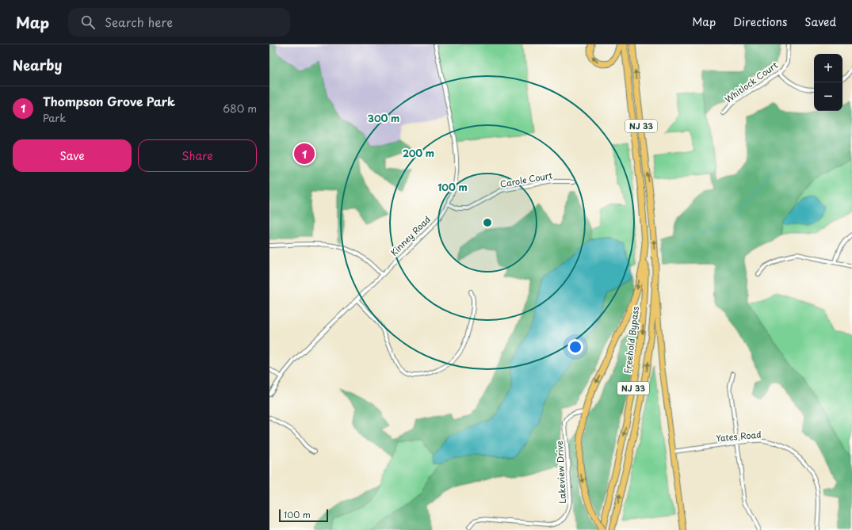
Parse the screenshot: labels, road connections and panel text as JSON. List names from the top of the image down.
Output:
{
  "streets": {
    "highway": ["NJ 33", "Freehold Bypass"],
    "street": [
      "Whitlock Court",
      "Carole Court",
      "Kinney Road",
      "Yates Road",
      "Lakeview Drive"
    ]
  },
  "crossings": [
    ["NJ 33", "Freehold Bypass"],
    ["Carole Court", "Kinney Road"]
  ],
  "scale_bar": "100 m",
  "page": {
    "header": "Map",
    "search": "Search here",
    "nav": ["Map", "Directions", "Saved"],
    "heading": "Nearby",
    "map_buttons": ["+", "−"],
    "list": [
      {
        "mark": "1",
        "name": "Thompson Grove Park",
        "note": "Park",
        "value": "680 m"
      }
    ],
    "buttons": ["Save", "Share"],
    "pins": "1",
    "scale": "100 m"
  },
  "rings": ["300 m", "200 m", "100 m"]
}
